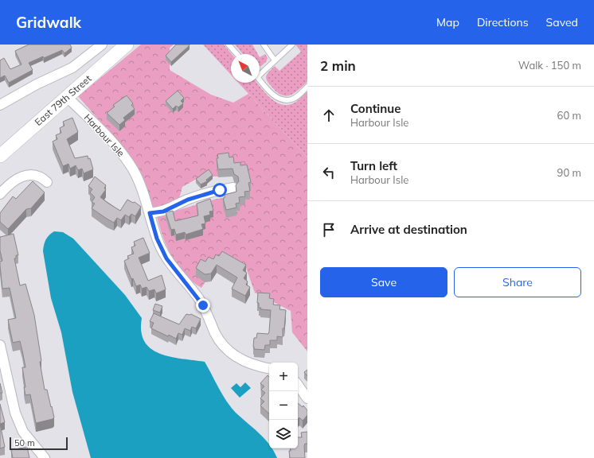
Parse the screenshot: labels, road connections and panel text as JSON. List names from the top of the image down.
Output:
{
  "streets": {
    "street": ["East 79th Street", "Harbour Isle"]
  },
  "crossings": [
    ["East 79th Street", "Harbour Isle"]
  ],
  "scale_bar": "50 m",
  "north": "top left",
  "page": {
    "header": "Gridwalk",
    "nav": ["Map", "Directions", "Saved"],
    "heading": ["2 min", "Walk · 150 m"],
    "list": [
      ["Continue", "Harbour Isle", "60 m"],
      ["Turn left", "Harbour Isle", "90 m"],
      "Arrive at destination"
    ],
    "buttons": ["Save", "Share"],
    "map_buttons": ["+", "−"],
    "scale": "50 m"
  }
}
